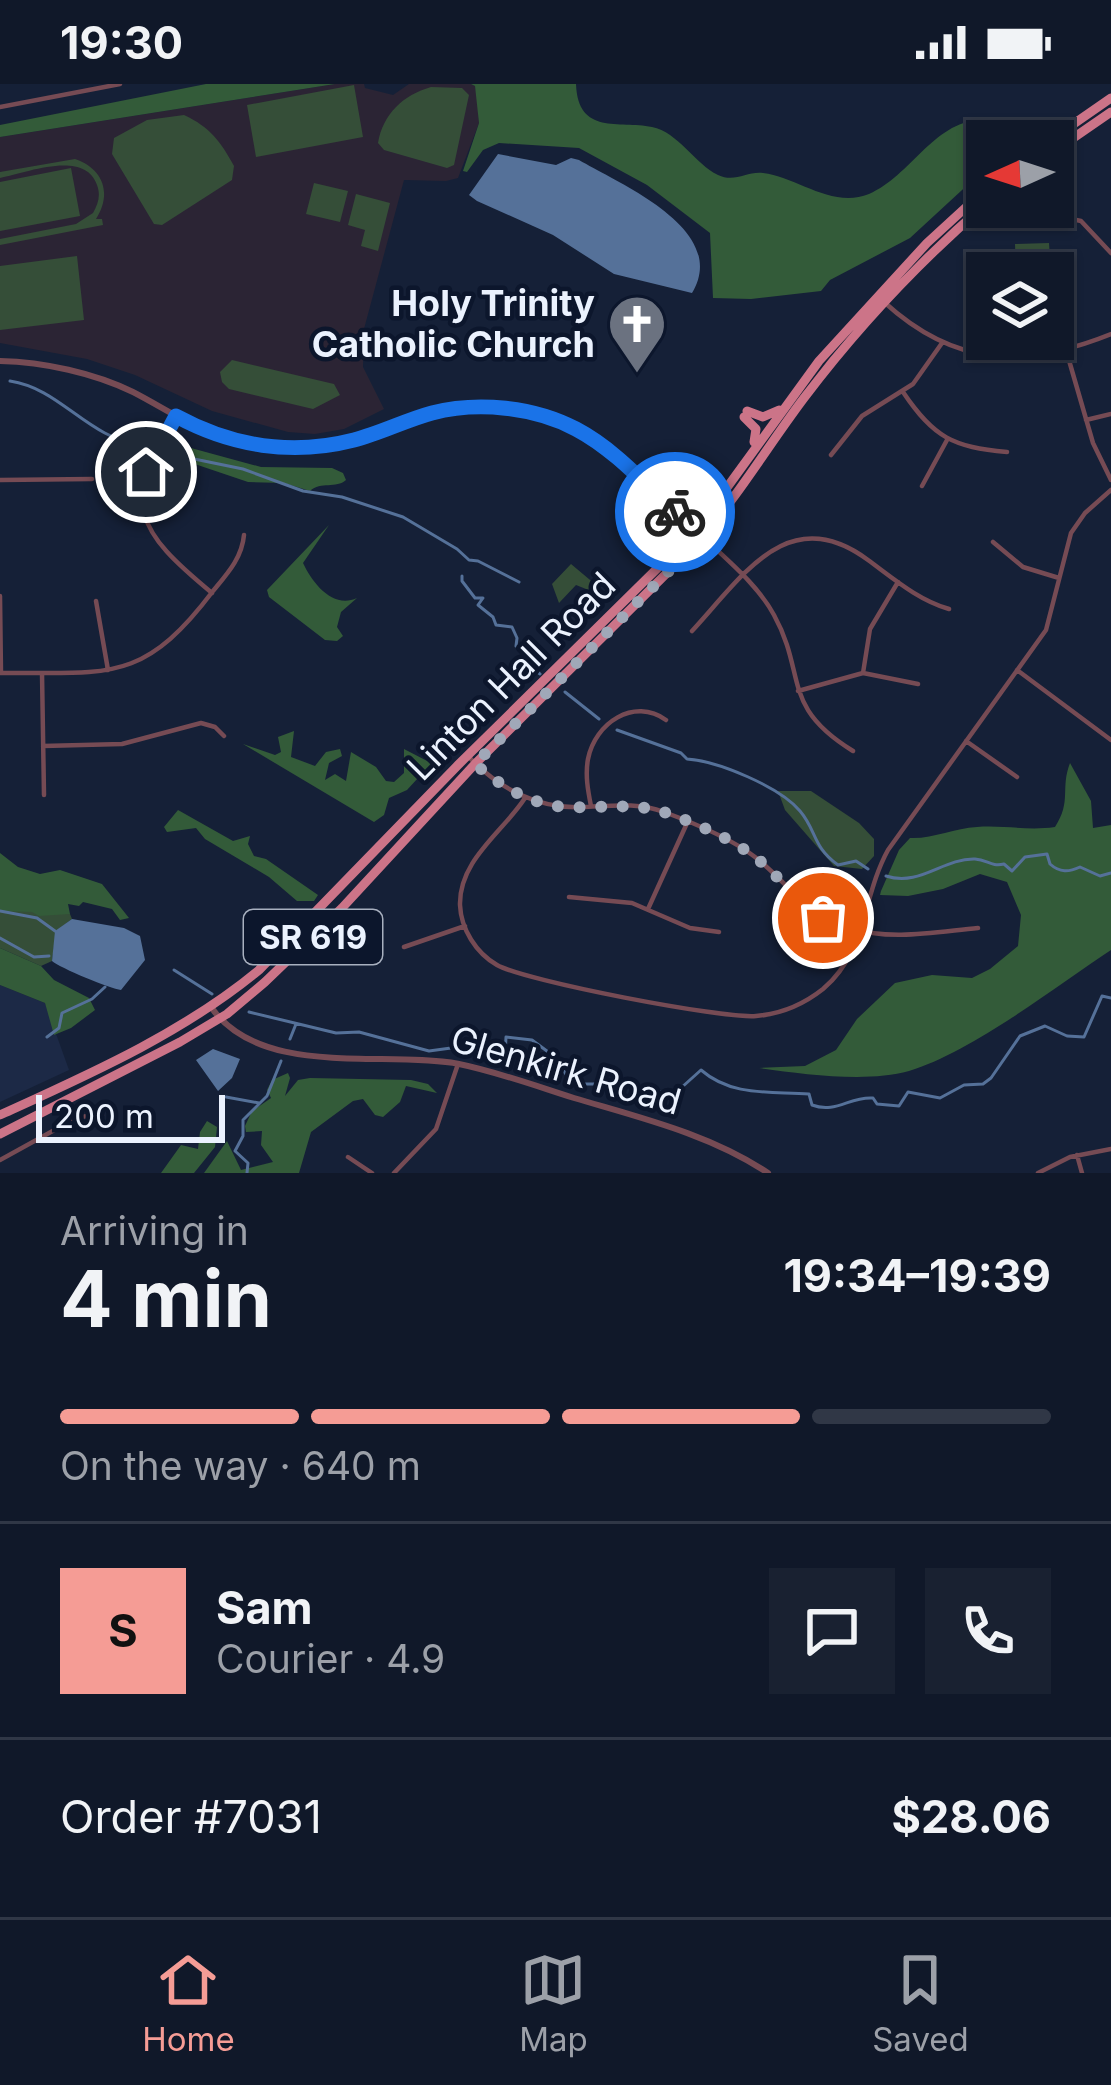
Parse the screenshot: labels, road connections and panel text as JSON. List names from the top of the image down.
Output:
{
  "streets": {
    "main road": ["Linton Hall Road", "SR 619"],
    "street": ["Glenkirk Road"]
  },
  "crossings": [
    ["Linton Hall Road", "Glenkirk Road"]
  ],
  "places": {
    "church": ["Holy Trinity Catholic Church"]
  },
  "scale_bar": "200 m",
  "north": "left",
  "page": {
    "status": "19:30",
    "scale": "200 m",
    "heading": ["4 min", "Arriving in", "19:34–19:39"],
    "panel": [
      "Sam",
      "Courier · 4.9",
      "Order #7031",
      "$28.06"
    ],
    "bar": "On the way · 640 m",
    "round": "S",
    "tabs": ["Home", "Map", "Saved"]
  }
}
